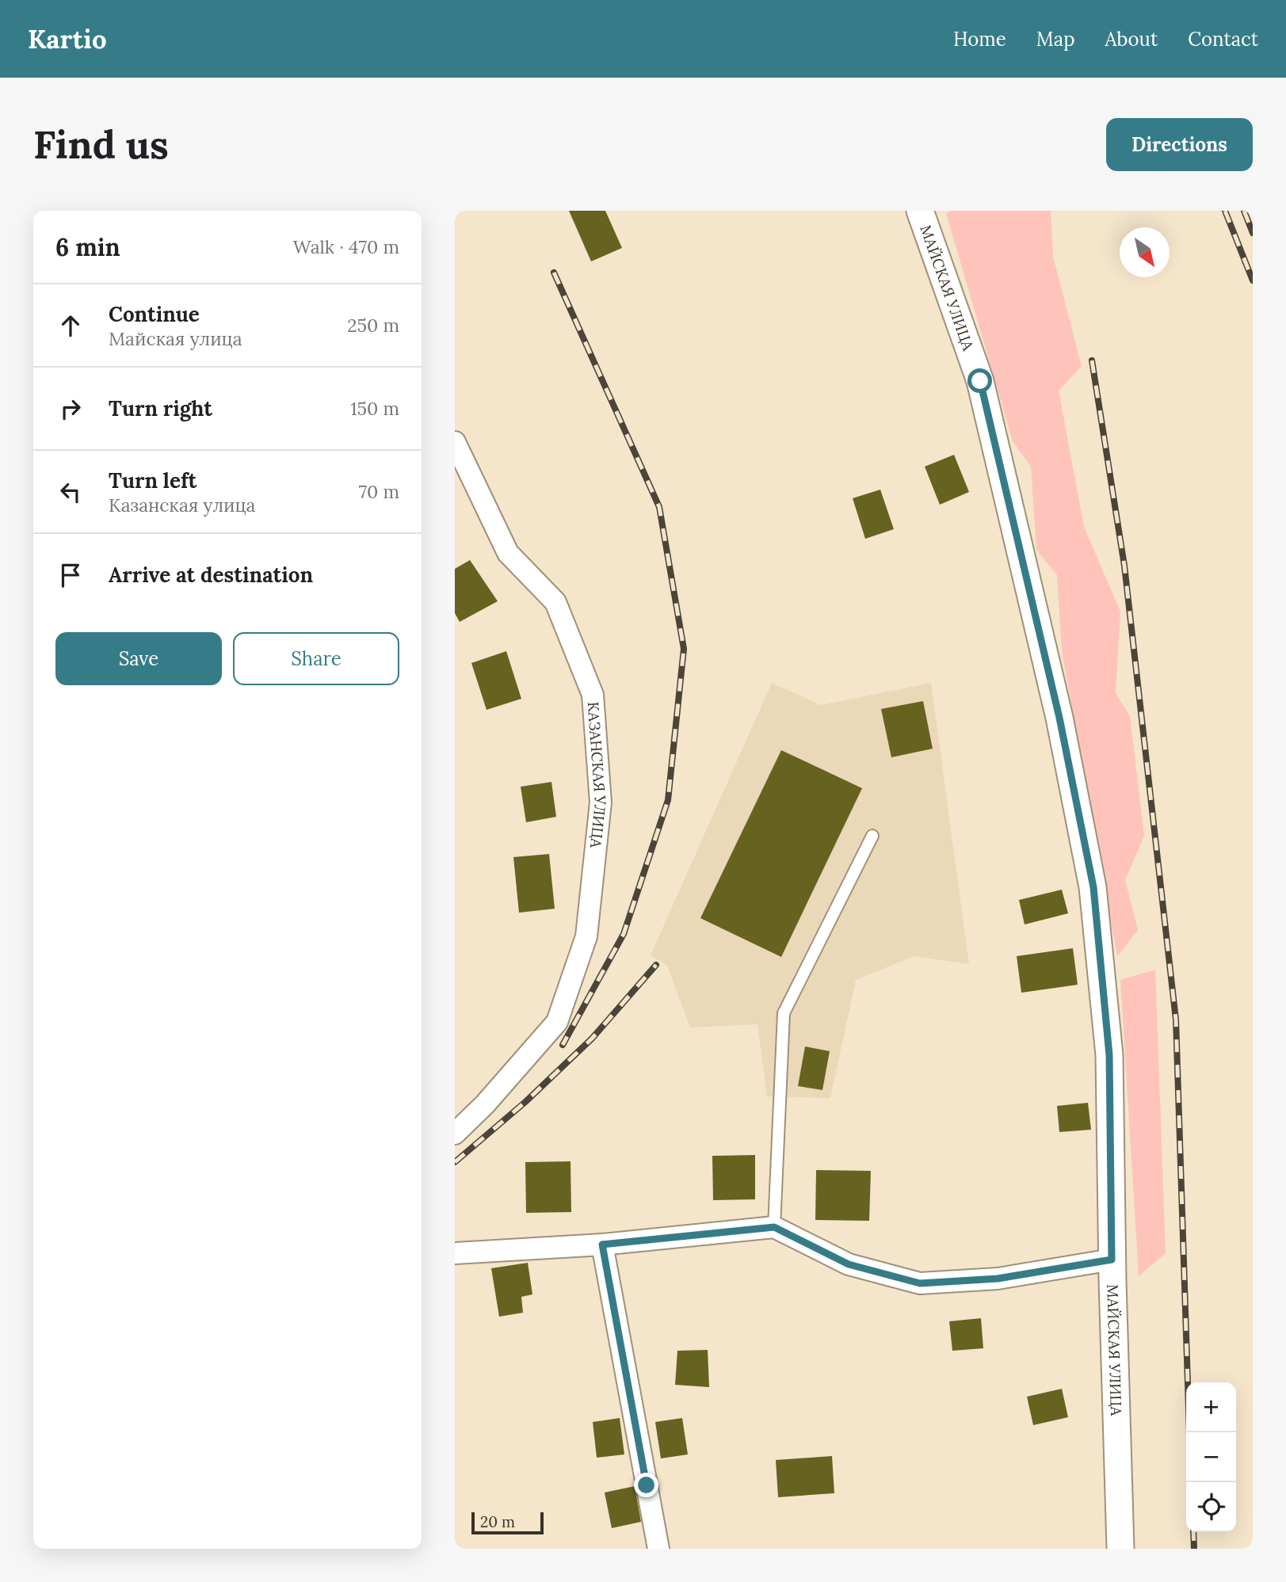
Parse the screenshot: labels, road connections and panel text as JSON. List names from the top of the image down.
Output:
{
  "streets": {
    "street": ["МАЙСКАЯ УЛИЦА", "КАЗАНСКАЯ УЛИЦА"]
  },
  "scale_bar": "20 m",
  "north": "bottom right",
  "page": {
    "header": "Kartio",
    "nav": [
      "Home",
      "Map",
      "About",
      "Contact"
    ],
    "buttons": [
      "Directions",
      ["Save", "Share"]
    ],
    "title": "Find us",
    "heading": ["6 min", "Walk · 470 m"],
    "list": [
      ["Continue", "Майская улица", "250 m"],
      ["Turn right", "150 m"],
      ["Turn left", "Казанская улица", "70 m"],
      "Arrive at destination"
    ],
    "map_buttons": ["+", "−"],
    "scale": "20 m"
  }
}
